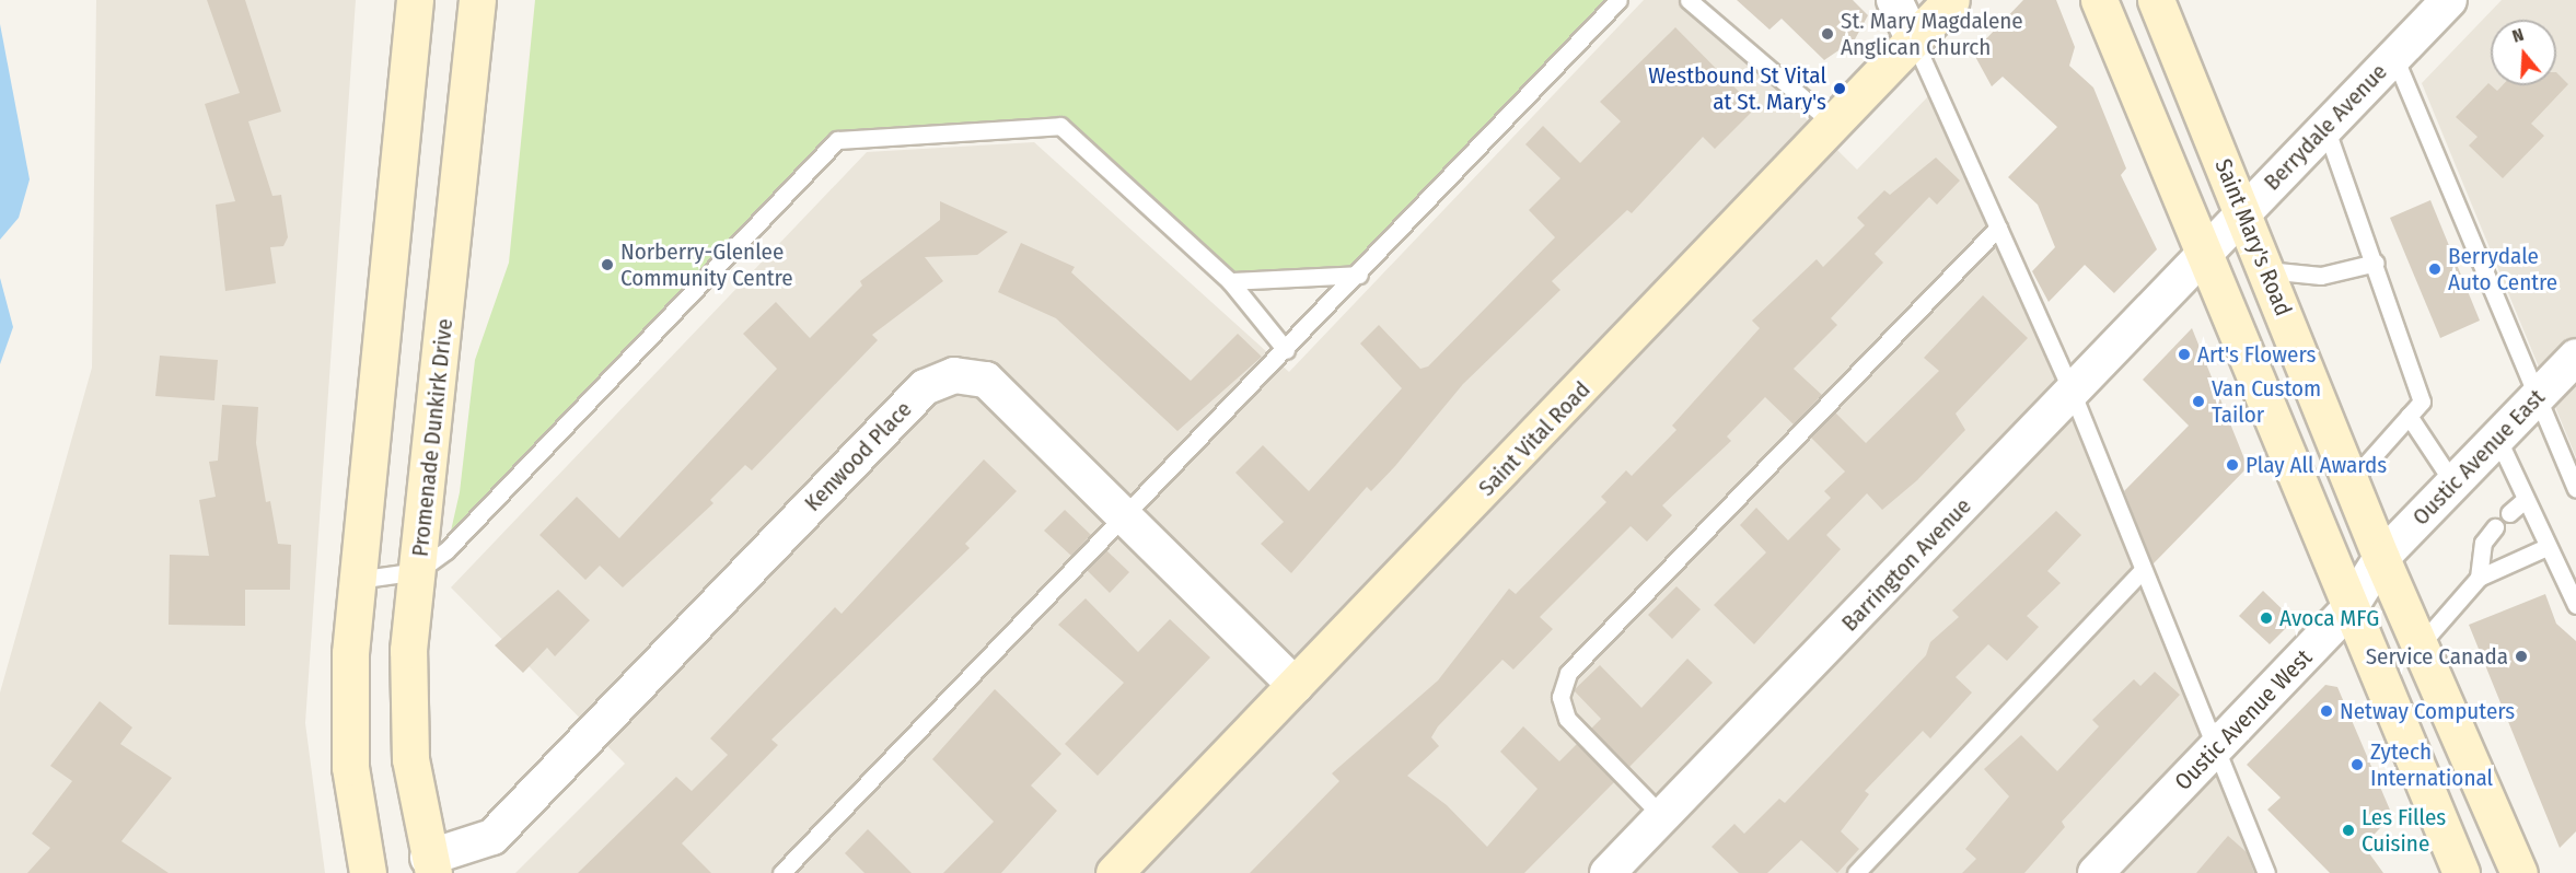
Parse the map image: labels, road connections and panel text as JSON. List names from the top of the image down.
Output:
{
  "streets": {
    "main road": ["Saint Mary's Road", "Promenade Dunkirk Drive", "Saint Vital Road"],
    "street": [
      "Berrydale Avenue",
      "Kenwood Place",
      "Oustic Avenue East",
      "Barrington Avenue",
      "Oustic Avenue West"
    ]
  },
  "crossings": [
    ["Berrydale Avenue", "Saint Mary's Road"],
    ["Berrydale Avenue", "Barrington Avenue"],
    ["Saint Mary's Road", "Oustic Avenue East"],
    ["Saint Mary's Road", "Oustic Avenue West"],
    ["Promenade Dunkirk Drive", "Kenwood Place"],
    ["Saint Vital Road", "Kenwood Place"],
    ["Oustic Avenue East", "Oustic Avenue West"]
  ],
  "places": [
    "St. Mary Magdalene Anglican Church",
    "Westbound St Vital at St. Mary's",
    "Norberry-Glenlee Community Centre",
    "Berrydale Auto Centre",
    "Art's Flowers",
    "Van Custom Tailor",
    "Play All Awards",
    "Avoca MFG",
    "Service Canada",
    "Netway Computers",
    "Zytech International",
    "Les Filles Cuisine"
  ],
  "north": "top"
}
